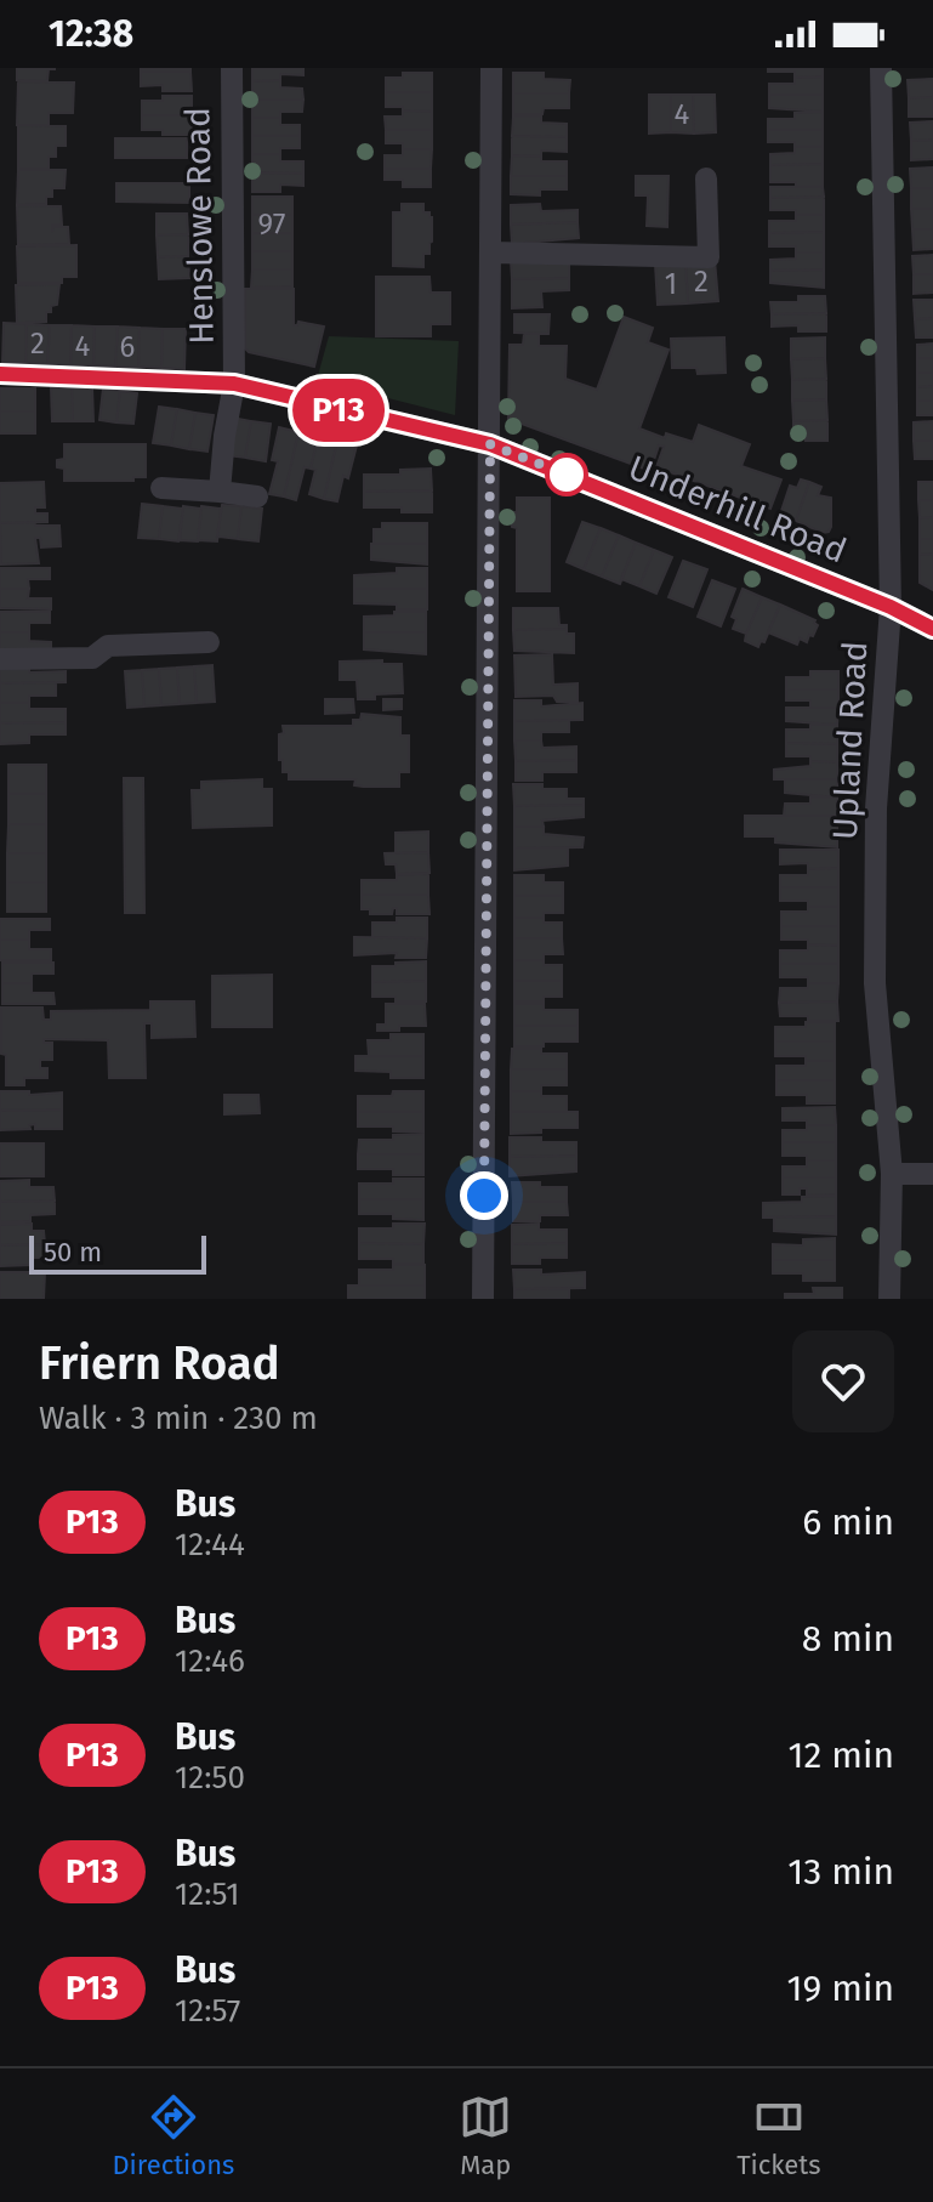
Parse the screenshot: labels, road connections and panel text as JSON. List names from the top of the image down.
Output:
{
  "streets": {
    "street": ["Henslowe Road", "Underhill Road", "Upland Road"]
  },
  "crossings": [
    ["Henslowe Road", "Underhill Road"],
    ["Underhill Road", "Upland Road"]
  ],
  "lines": ["bus line P13"],
  "house_numbers": [
    "4",
    "97",
    "2",
    "1",
    "2",
    "4",
    "6"
  ],
  "scale_bar": "50 m",
  "page": {
    "status": "12:38",
    "on_map": "P13",
    "scale": "50 m",
    "heading": ["Friern Road", "Walk · 3 min · 230 m"],
    "list": [
      {
        "mark": "P13",
        "name": "Bus",
        "note": "12:44",
        "value": "6 min"
      },
      {
        "mark": "P13",
        "name": "Bus",
        "note": "12:46",
        "value": "8 min"
      },
      {
        "mark": "P13",
        "name": "Bus",
        "note": "12:50",
        "value": "12 min"
      },
      {
        "mark": "P13",
        "name": "Bus",
        "note": "12:51",
        "value": "13 min"
      },
      {
        "mark": "P13",
        "name": "Bus",
        "note": "12:57",
        "value": "19 min"
      }
    ],
    "tabs": ["Directions", "Map", "Tickets"]
  }
}
